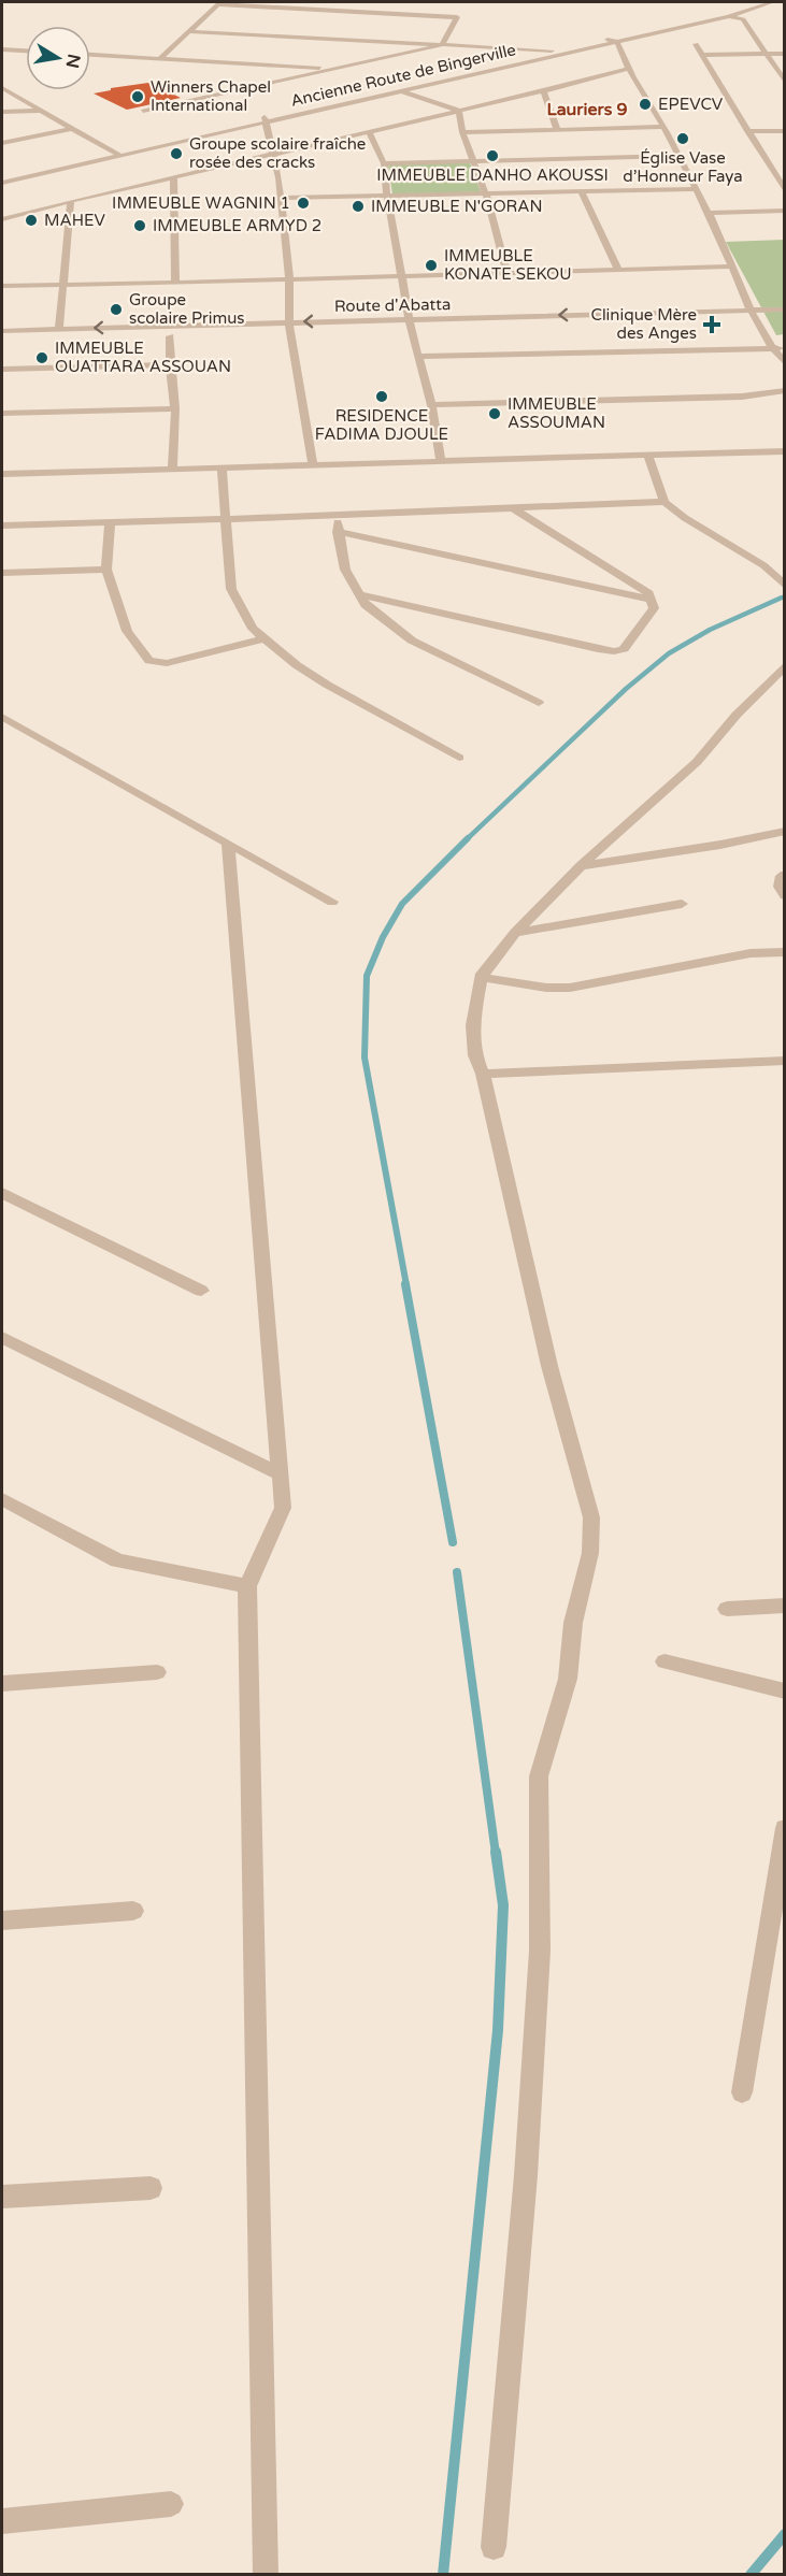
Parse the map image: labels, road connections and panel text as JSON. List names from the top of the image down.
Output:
{
  "streets": {
    "street": ["Ancienne Route de Bingerville", "Route d'Abatta"]
  },
  "districts": ["Lauriers 9"],
  "places": {
    "other": [
      "Winners Chapel International",
      "EPEVCV",
      "Église Vase d’Honneur Faya",
      "Groupe scolaire fraîche rosée des cracks",
      "IMMEUBLE DANHO AKOUSSI",
      "IMMEUBLE WAGNIN 1",
      "IMMEUBLE N'GORAN",
      "MAHEV",
      "IMMEUBLE ARMYD 2",
      "IMMEUBLE KONATE SEKOU",
      "Groupe scolaire Primus",
      "IMMEUBLE OUATTARA ASSOUAN",
      "RESIDENCE FADIMA DJOULE",
      "IMMEUBLE ASSOUMAN"
    ],
    "health": ["Clinique Mère des Anges"]
  },
  "north": "right"
}
